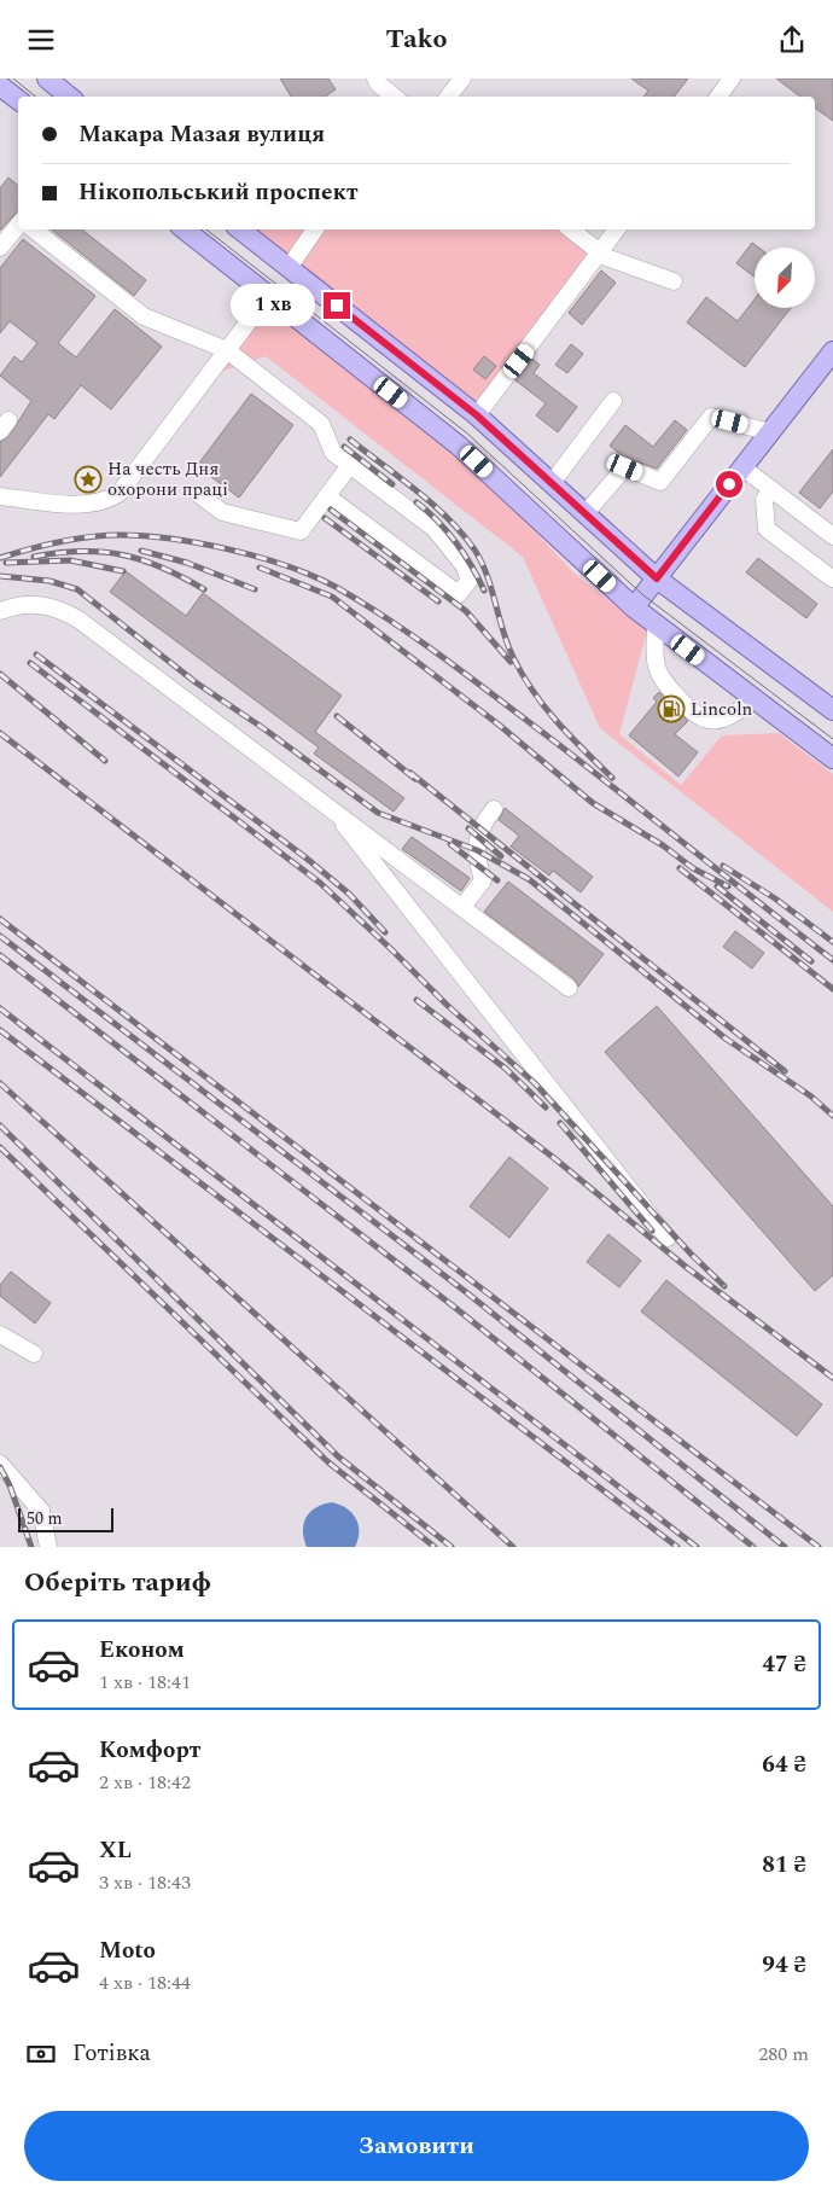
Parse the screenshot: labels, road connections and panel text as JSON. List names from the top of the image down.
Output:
{
  "places": {
    "place": ["На честь Дня охорони праці"],
    "fuel station": ["Lincoln"]
  },
  "scale_bar": "50 m",
  "north": "bottom left",
  "page": {
    "header": "Tako",
    "banner": ["Макара Мазая вулиця", "Нікопольський проспект"],
    "bubble": "1 хв",
    "scale": "50 m",
    "heading": "Оберіть тариф",
    "list": [
      {
        "name": "Економ",
        "note": "1 хв · 18:41",
        "value": "47 ₴"
      },
      {
        "name": "Комфорт",
        "note": "2 хв · 18:42",
        "value": "64 ₴"
      },
      {
        "name": "XL",
        "note": "3 хв · 18:43",
        "value": "81 ₴"
      },
      {
        "name": "Moto",
        "note": "4 хв · 18:44",
        "value": "94 ₴"
      }
    ],
    "pay": ["Готівка", "280 m"],
    "buttons": "Замовити"
  }
}
